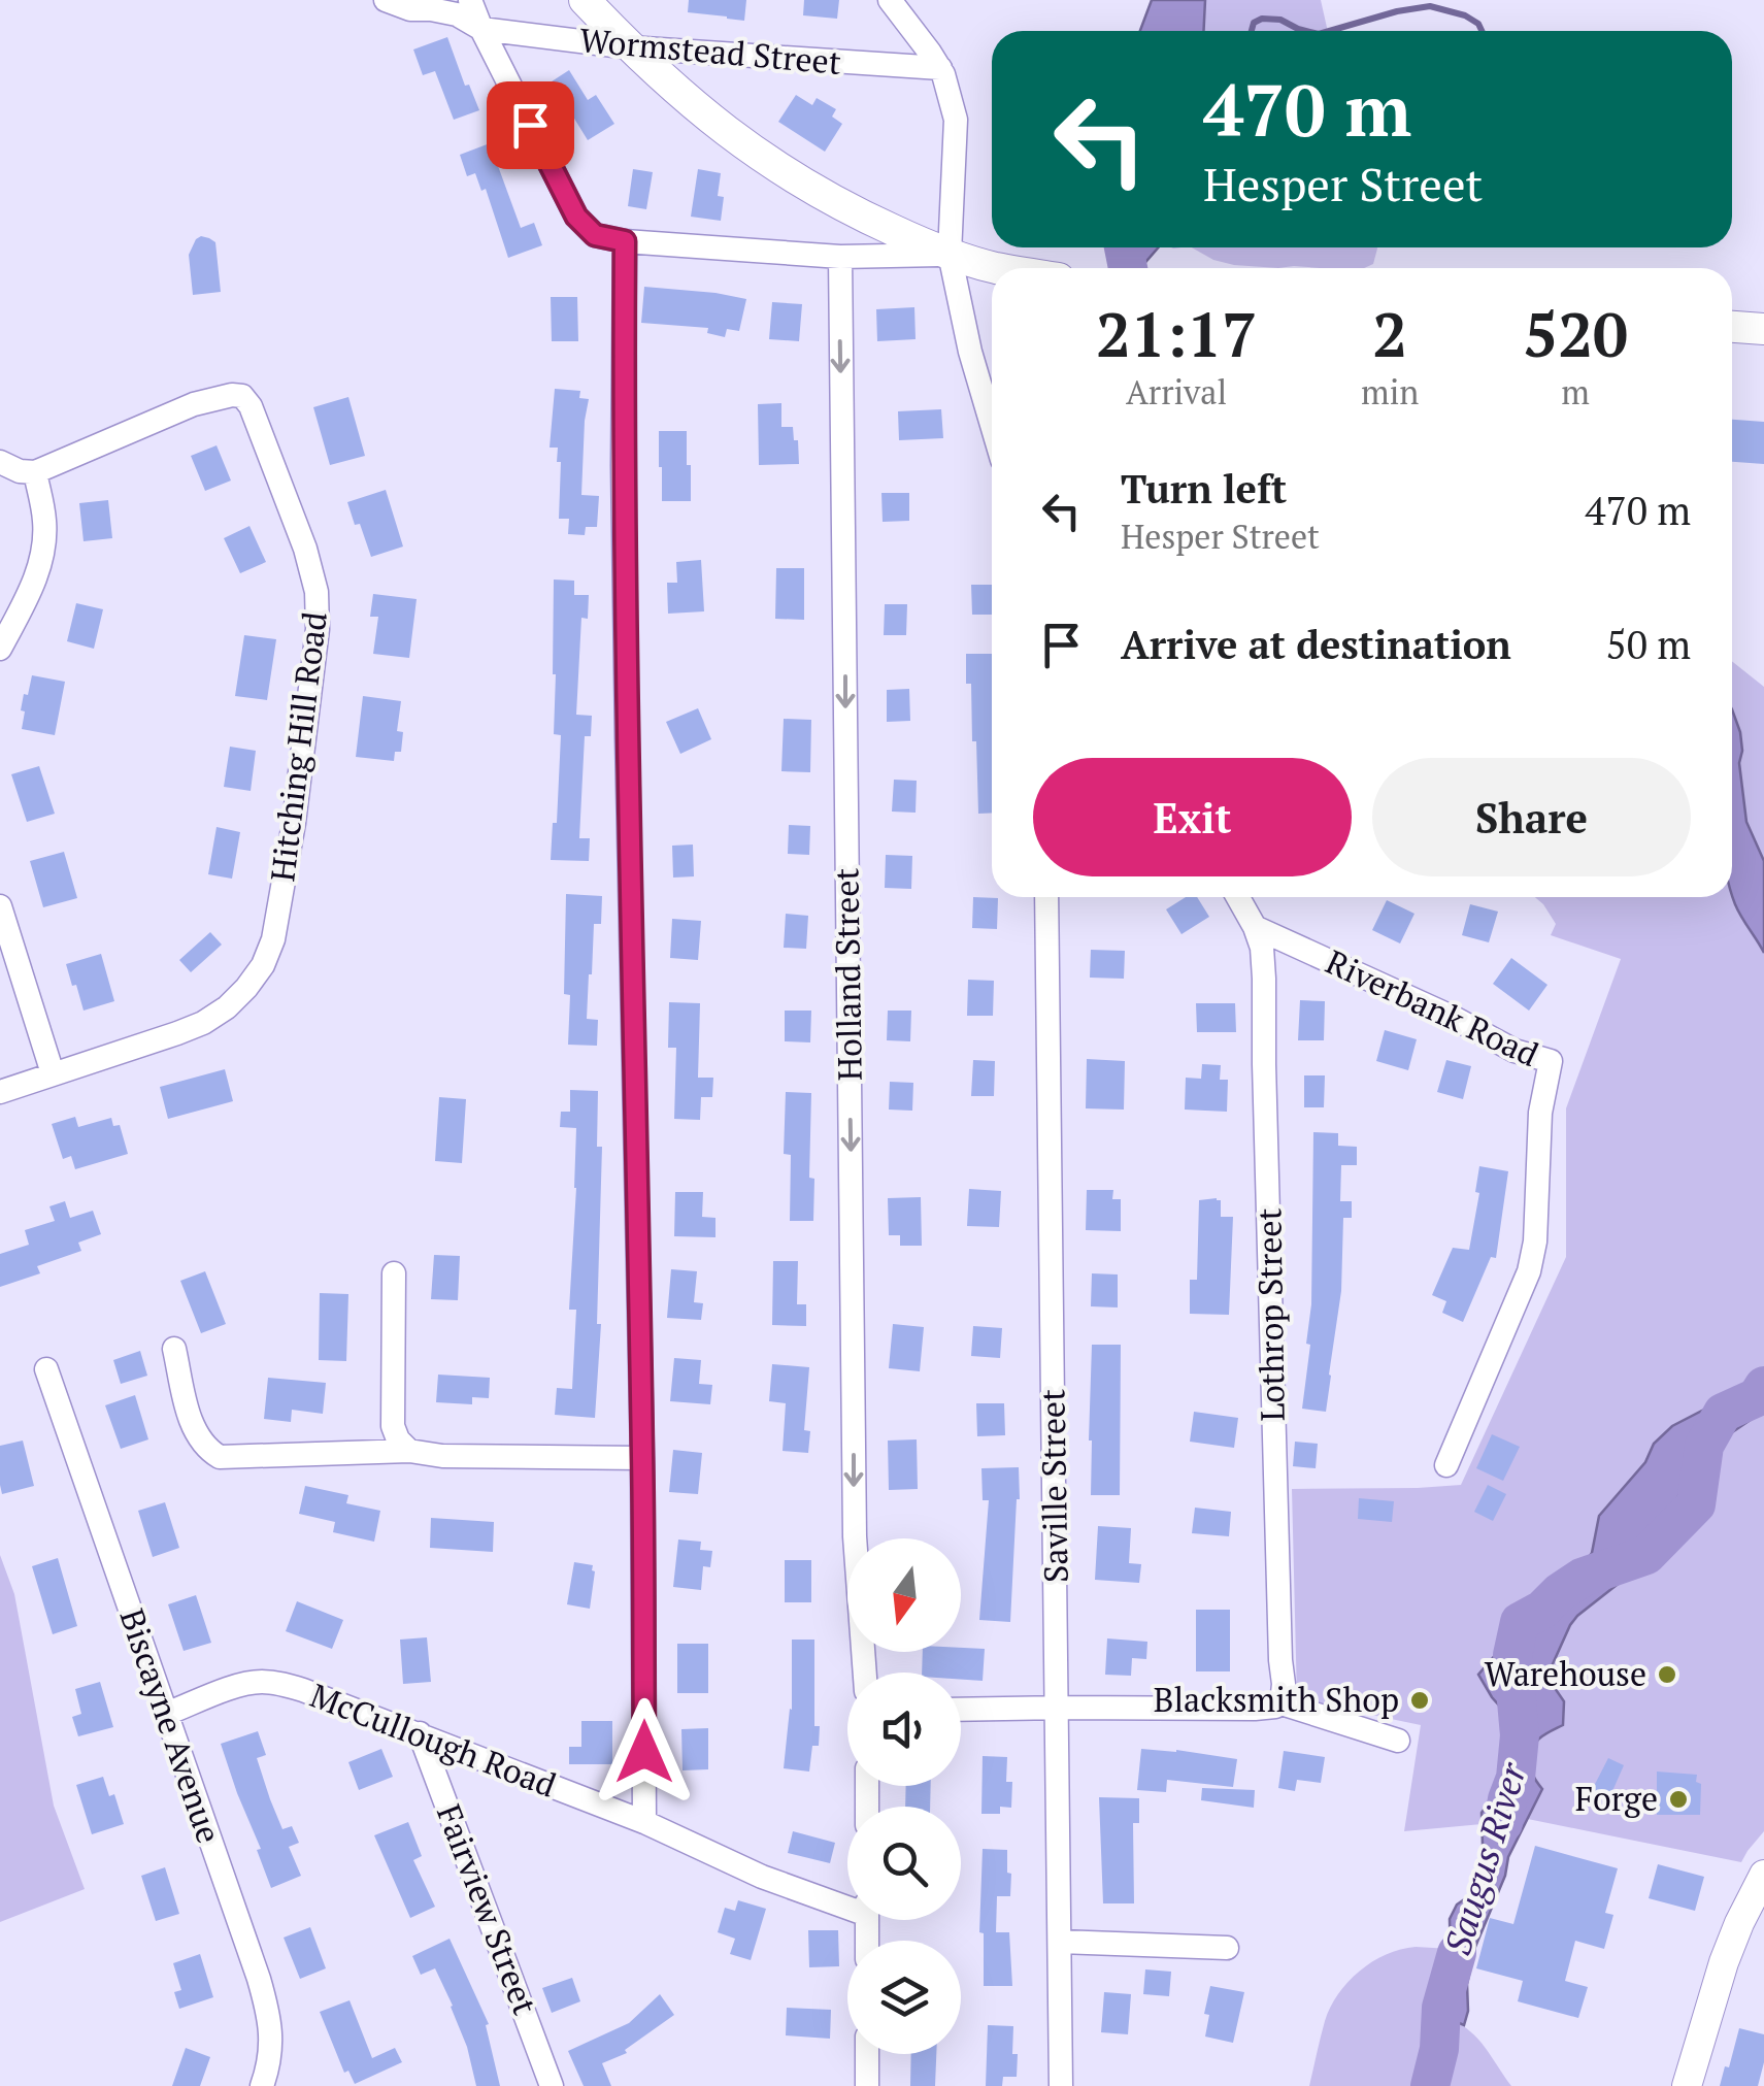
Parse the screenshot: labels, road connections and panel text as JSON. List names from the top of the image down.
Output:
{
  "streets": {
    "street": [
      "Wormstead Street",
      "Hitching Hill Road",
      "Holland Street",
      "Riverbank Road",
      "Lothrop Street",
      "Saville Street",
      "Biscayne Avenue",
      "McCullough Road",
      "Fairview Street"
    ]
  },
  "crossings": [
    ["Riverbank Road", "Lothrop Street"],
    ["Biscayne Avenue", "McCullough Road"],
    ["McCullough Road", "Fairview Street"]
  ],
  "one_way": ["Holland Street"],
  "water": ["Saugus River"],
  "places": ["Warehouse", "Blacksmith Shop", "Forge"],
  "north": "bottom",
  "page": {
    "turn": ["470 m", "Hesper Street"],
    "eta": [
      "21:17",
      "Arrival",
      "2",
      "min",
      "520",
      "m"
    ],
    "list": [
      {
        "name": "Turn left",
        "note": "Hesper Street",
        "value": "470 m"
      },
      {
        "name": "Arrive at destination",
        "value": "50 m"
      }
    ],
    "buttons": ["Exit", "Share"]
  }
}
